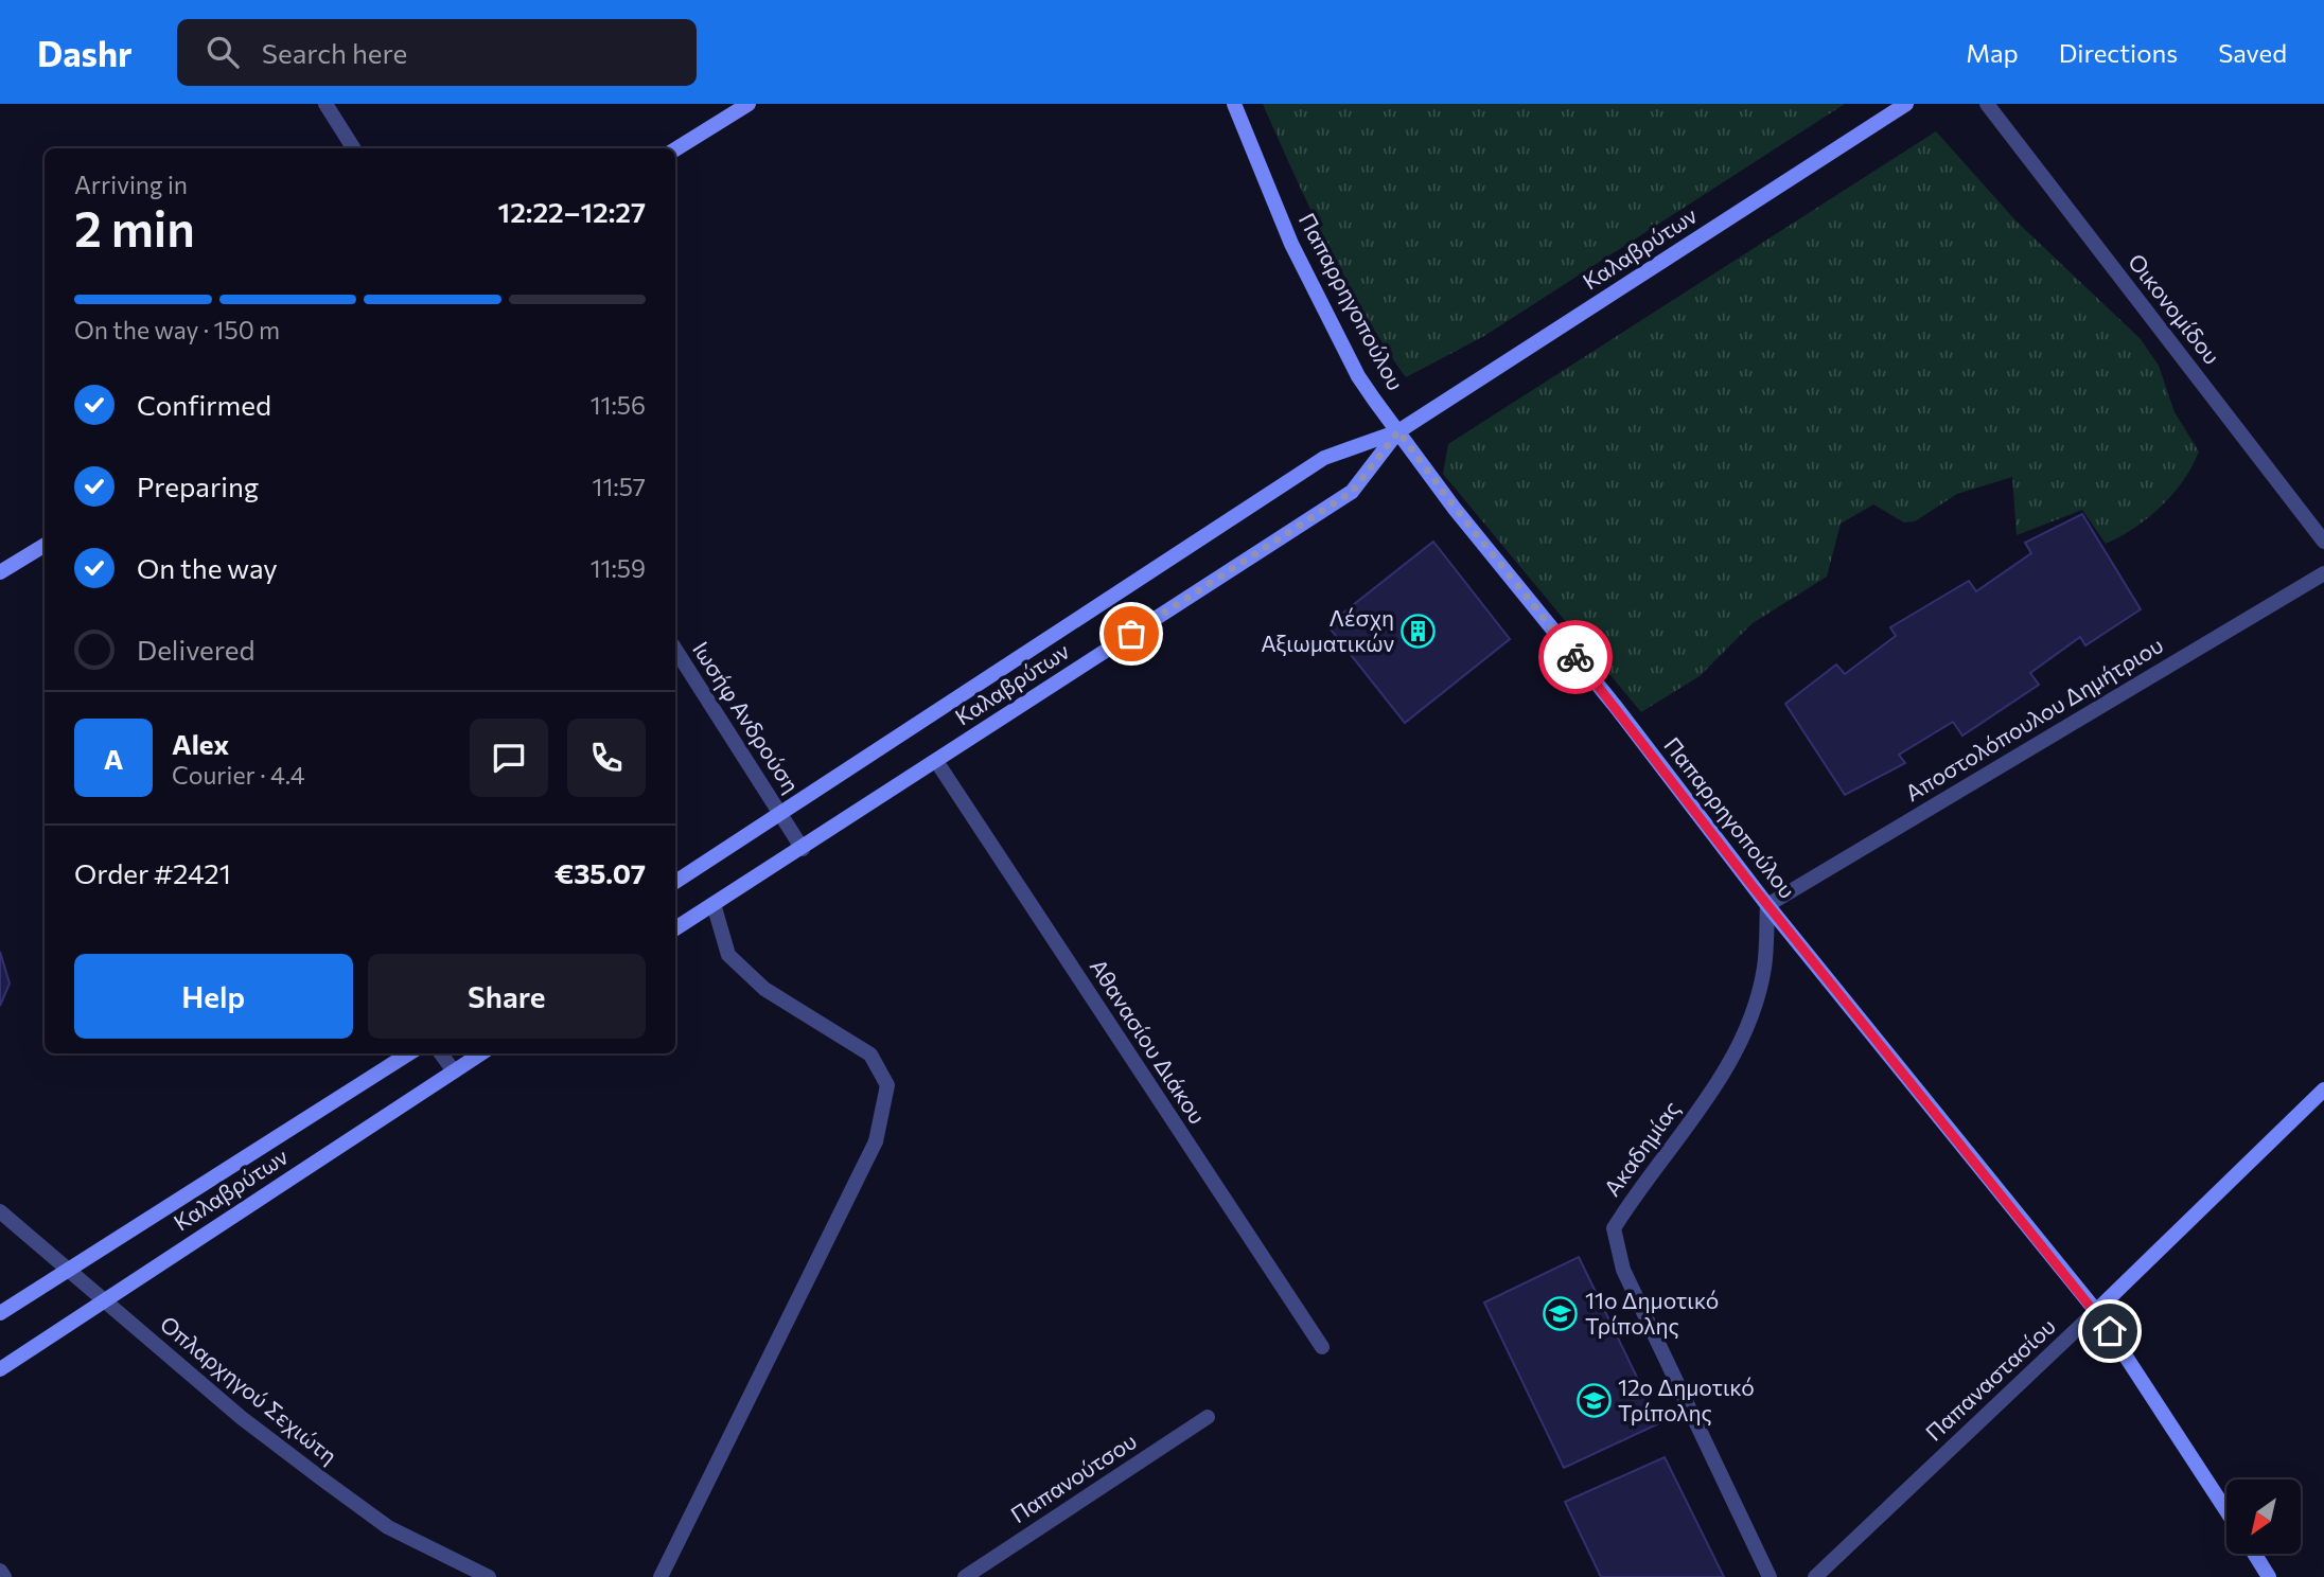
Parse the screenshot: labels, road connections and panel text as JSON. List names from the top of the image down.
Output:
{
  "streets": {
    "main road": ["Καλαβρύτων", "Παπαρρηγοπούλου", "Παπαναστασίου"],
    "street": [
      "Οικονομίδου",
      "Ιωσήφ Ανδρούση",
      "Αποστολόπουλου Δημήτριου",
      "Αθανασίου Διάκου",
      "Ακαδημίας",
      "Οπλαρχηγού Σεχιώτη",
      "Παπανούτσου"
    ]
  },
  "crossings": [
    ["Καλαβρύτων", "Παπαρρηγοπούλου"],
    ["Καλαβρύτων", "Ιωσήφ Ανδρούση"],
    ["Καλαβρύτων", "Αθανασίου Διάκου"],
    ["Καλαβρύτων", "Οπλαρχηγού Σεχιώτη"],
    ["Παπαρρηγοπούλου", "Αποστολόπουλου Δημήτριου"],
    ["Παπαρρηγοπούλου", "Ακαδημίας"],
    ["Παπαρρηγοπούλου", "Παπαναστασίου"],
    ["Αποστολόπουλου Δημήτριου", "Ακαδημίας"]
  ],
  "places": {
    "building": ["Λέσχη Αξιωματικών"],
    "school or university": ["11ο Δημοτικό Τρίπολης", "12ο Δημοτικό Τρίπολης"]
  },
  "north": "bottom left",
  "page": {
    "header": "Dashr",
    "search": "Search here",
    "nav": ["Map", "Directions", "Saved"],
    "heading": ["2 min", "Arriving in", "12:22–12:27"],
    "panel": [
      "Alex",
      "Courier · 4.4",
      "Order #2421",
      "€35.07"
    ],
    "bar": "On the way · 150 m",
    "list": [
      ["Confirmed", "11:56"],
      ["Preparing", "11:57"],
      ["On the way", "11:59"],
      "Delivered"
    ],
    "round": "A",
    "buttons": ["Help", "Share"]
  }
}
